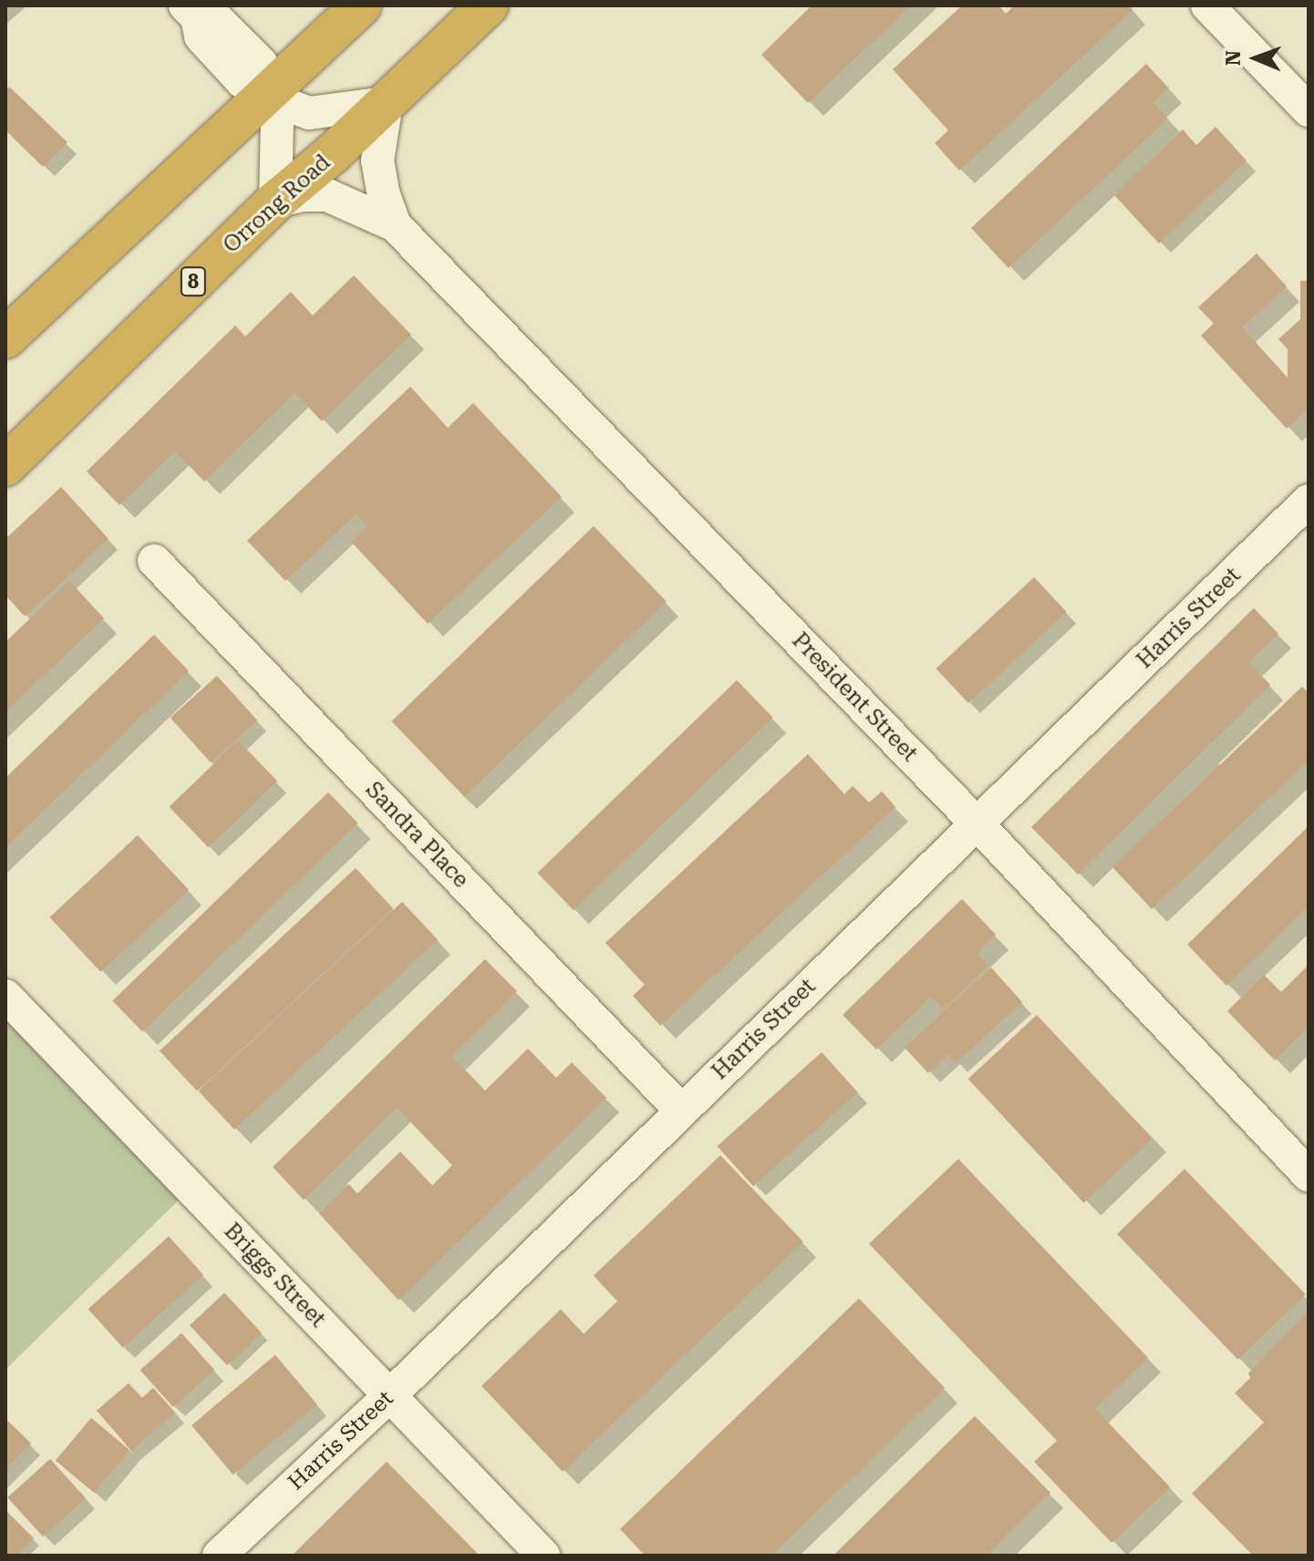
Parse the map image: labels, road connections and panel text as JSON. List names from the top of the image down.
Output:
{
  "streets": {
    "highway": ["Orrong Road", "8"],
    "street": [
      "Harris Street",
      "President Street",
      "Sandra Place",
      "Briggs Street"
    ]
  },
  "crossings": [
    ["Orrong Road", "President Street"],
    ["Harris Street", "President Street"],
    ["Harris Street", "Sandra Place"],
    ["Harris Street", "Briggs Street"]
  ],
  "north": "left"
}
